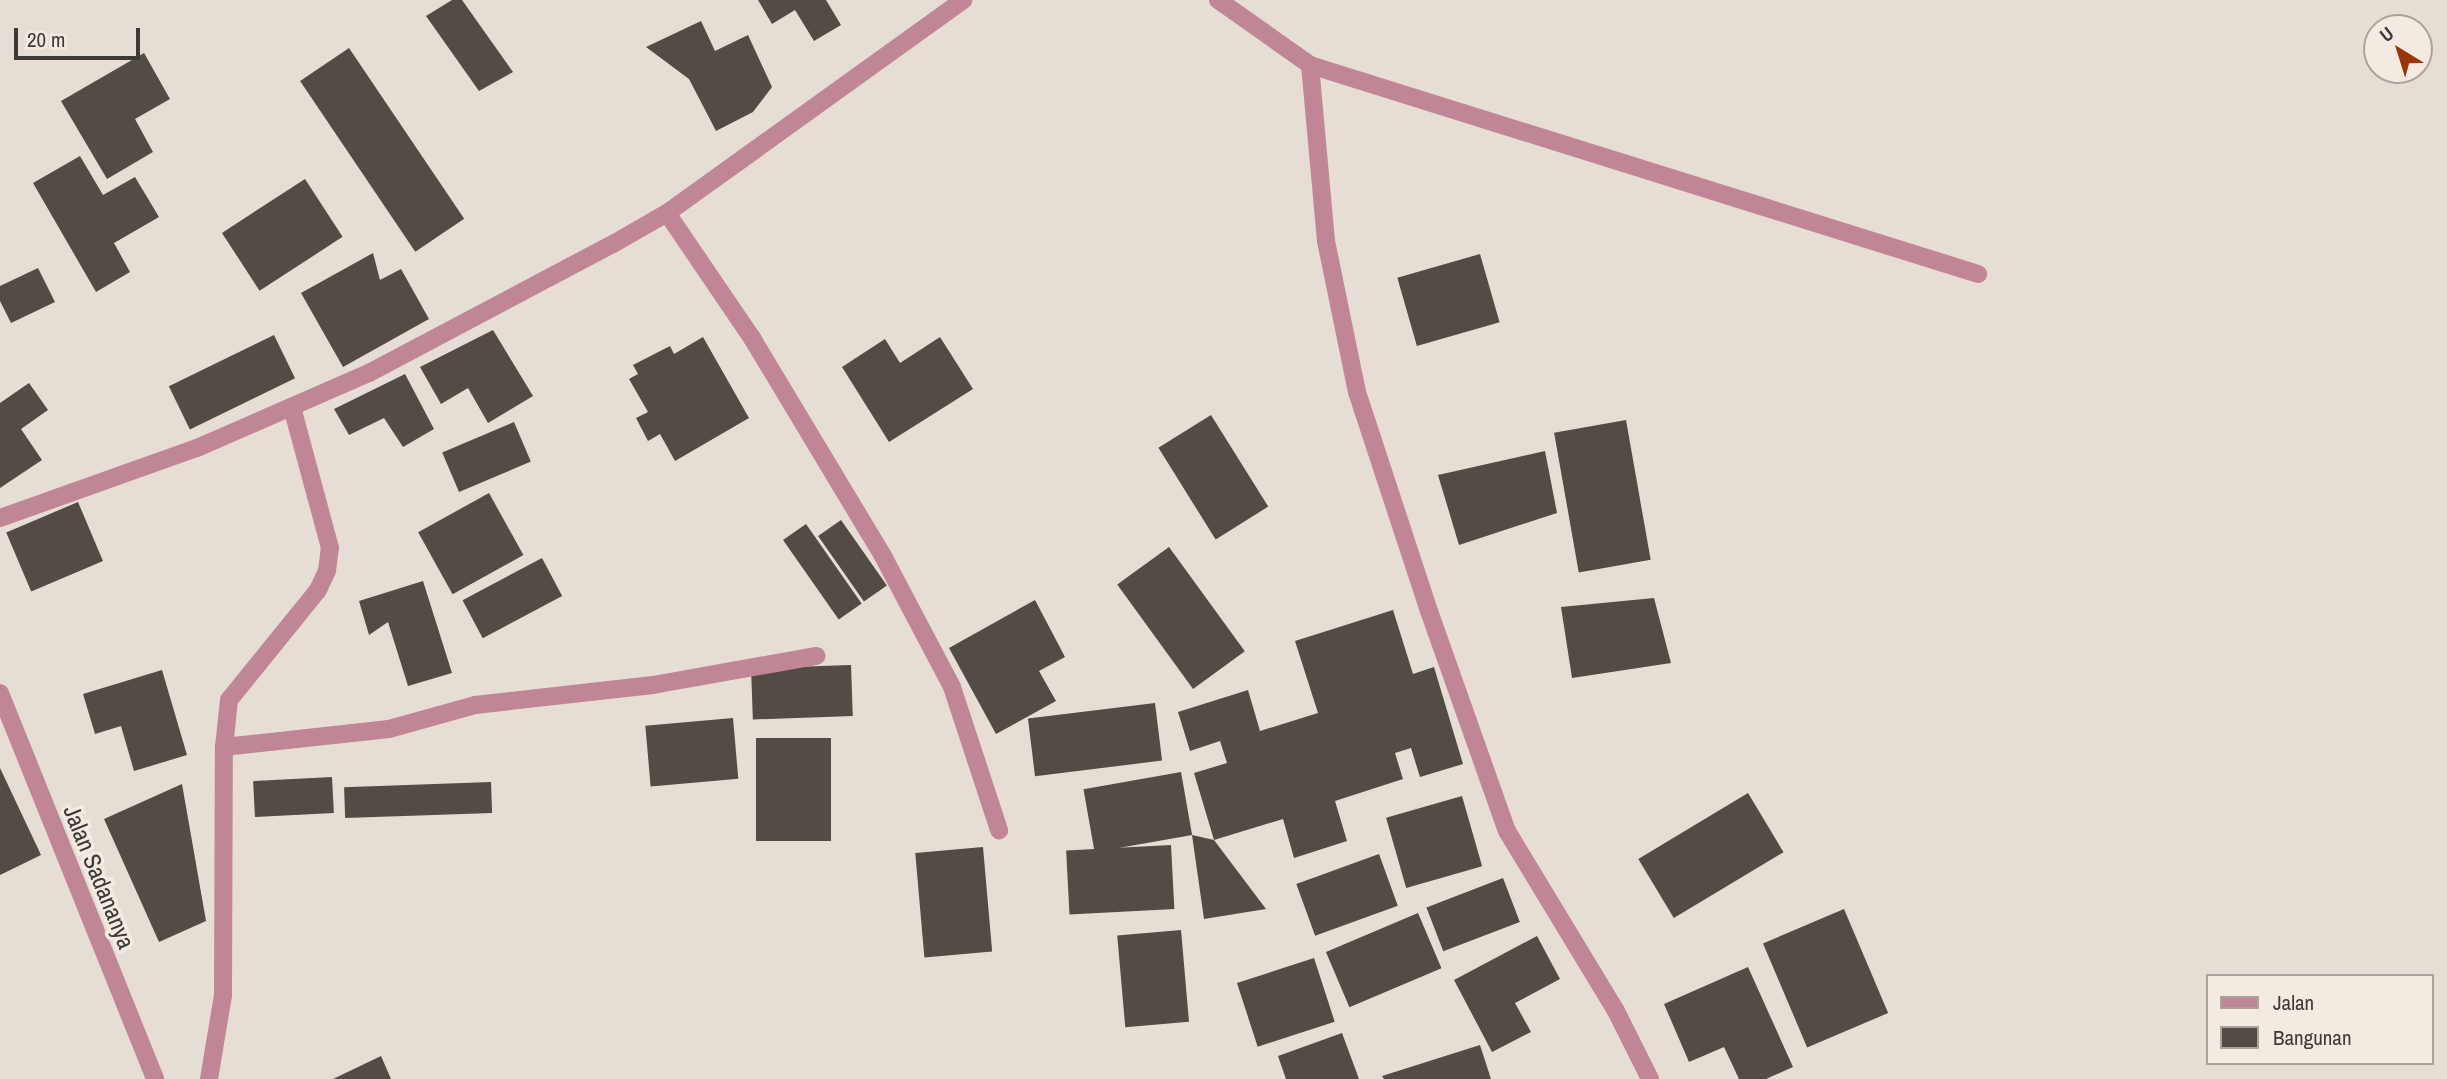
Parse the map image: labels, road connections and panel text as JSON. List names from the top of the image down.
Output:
{
  "streets": {
    "street": ["Jalan Sadananya"]
  },
  "legend": ["Jalan", "Bangunan"],
  "scale_bar": "20 m",
  "north": "top left"
}
